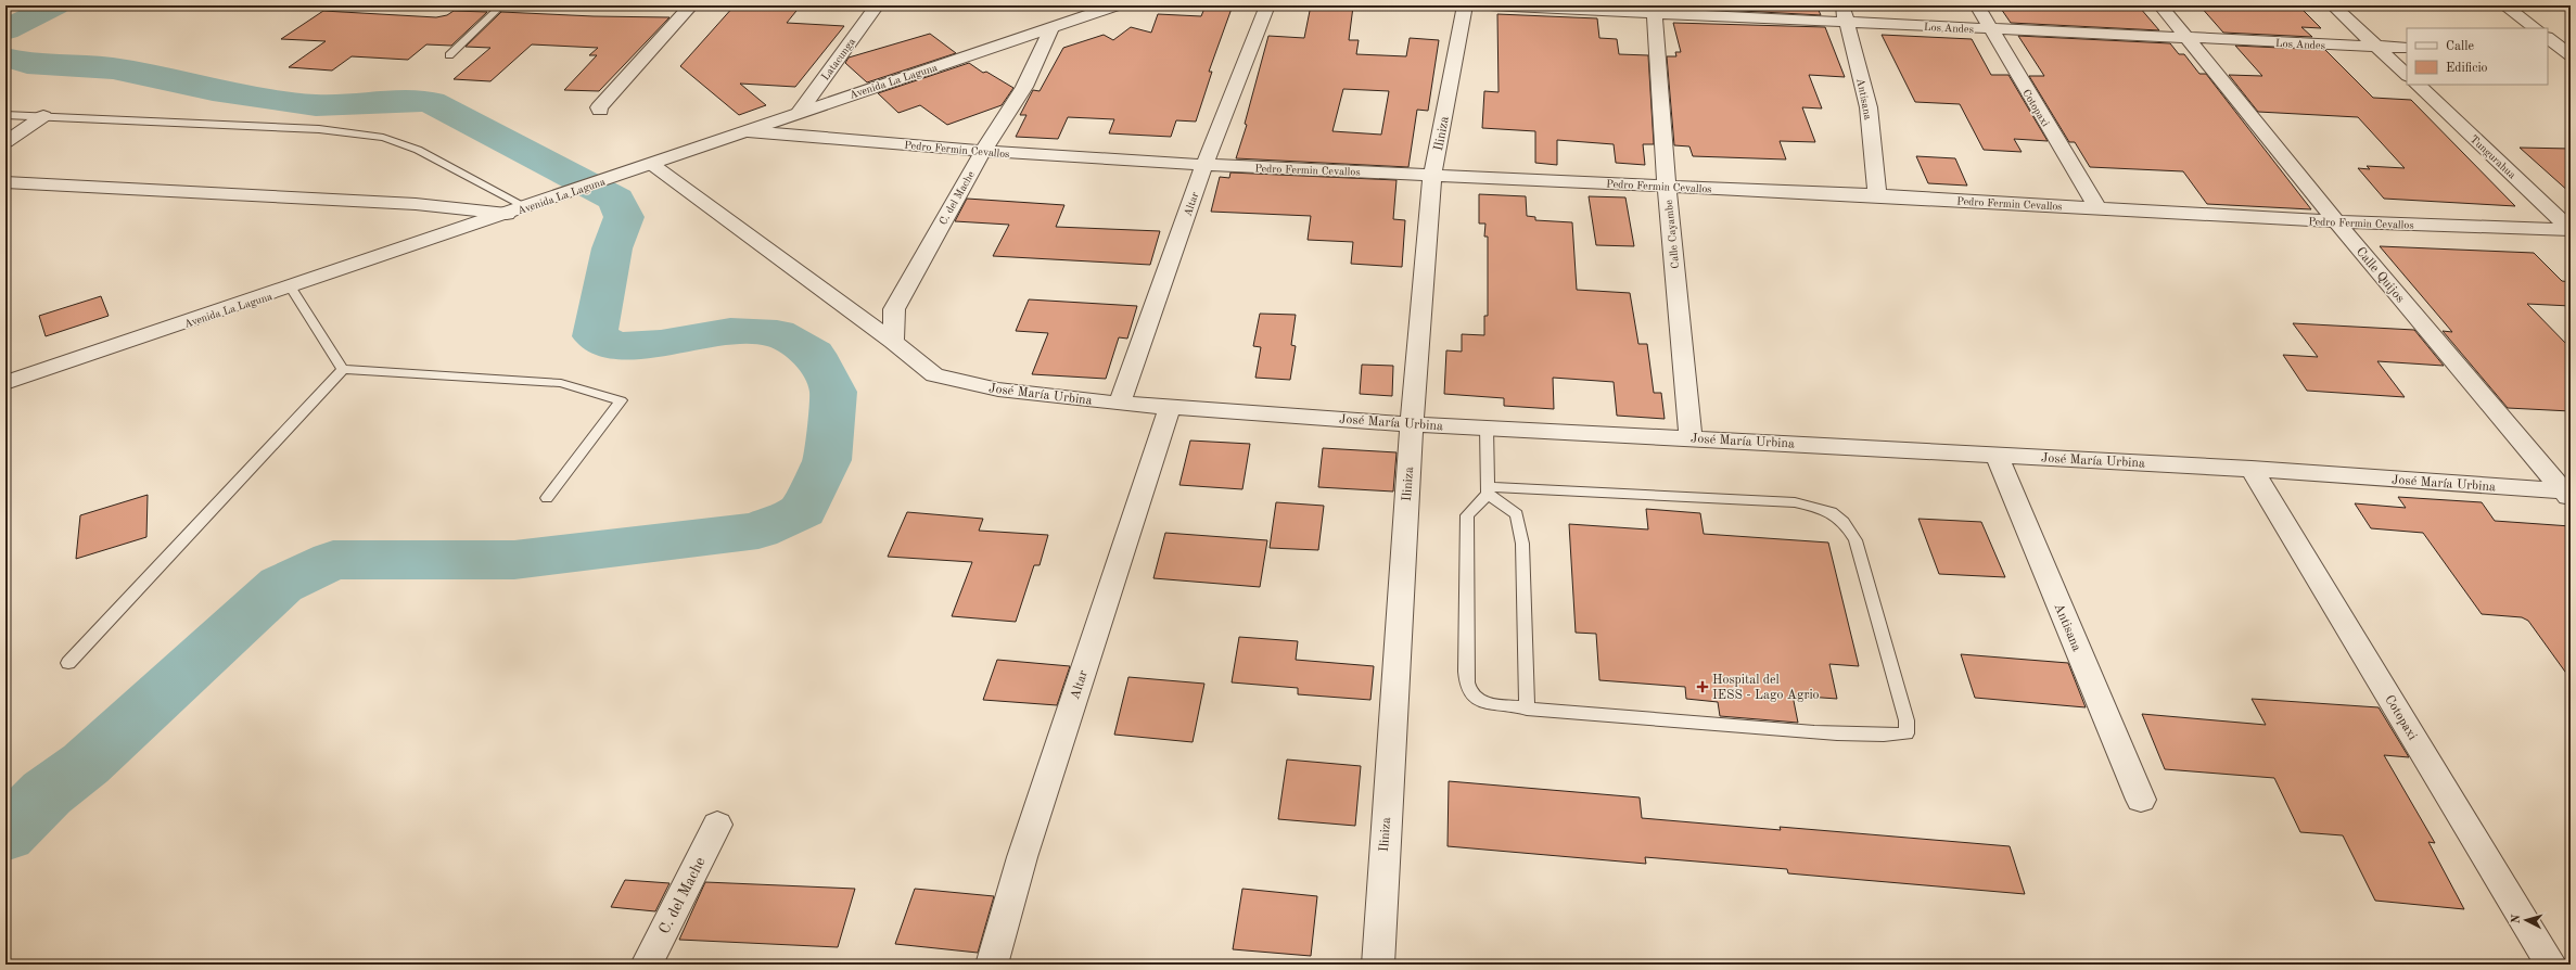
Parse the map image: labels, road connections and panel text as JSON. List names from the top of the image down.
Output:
{
  "streets": {
    "street": [
      "Los Andes",
      "Latacunga",
      "Avenida La Laguna",
      "Antisana",
      "Cotopaxi",
      "Iliniza",
      "Pedro Fermin Cevallos",
      "Tungurahua",
      "C. del Mache",
      "Altar",
      "Calle Cayambe",
      "Calle Quijos",
      "José María Urbina"
    ]
  },
  "crossings": [
    ["Los Andes", "Antisana"],
    ["Los Andes", "Cotopaxi"],
    ["Los Andes", "Calle Cayambe"],
    ["Los Andes", "Calle Quijos"],
    ["Latacunga", "Avenida La Laguna"],
    ["Avenida La Laguna", "Pedro Fermin Cevallos"],
    ["Avenida La Laguna", "C. del Mache"],
    ["Antisana", "Pedro Fermin Cevallos"],
    ["Antisana", "José María Urbina"],
    ["Cotopaxi", "Pedro Fermin Cevallos"],
    ["Cotopaxi", "José María Urbina"],
    ["Iliniza", "Pedro Fermin Cevallos"],
    ["Iliniza", "José María Urbina"],
    ["Pedro Fermin Cevallos", "Tungurahua"],
    ["Pedro Fermin Cevallos", "C. del Mache"],
    ["Pedro Fermin Cevallos", "Altar"],
    ["Pedro Fermin Cevallos", "Calle Cayambe"],
    ["Pedro Fermin Cevallos", "Calle Quijos"],
    ["C. del Mache", "José María Urbina"],
    ["Altar", "José María Urbina"],
    ["Calle Cayambe", "José María Urbina"],
    ["Calle Quijos", "José María Urbina"]
  ],
  "places": {
    "health": ["Hospital del IESS - Lago Agrio"]
  },
  "legend": ["Calle", "Edificio"],
  "north": "left"
}
